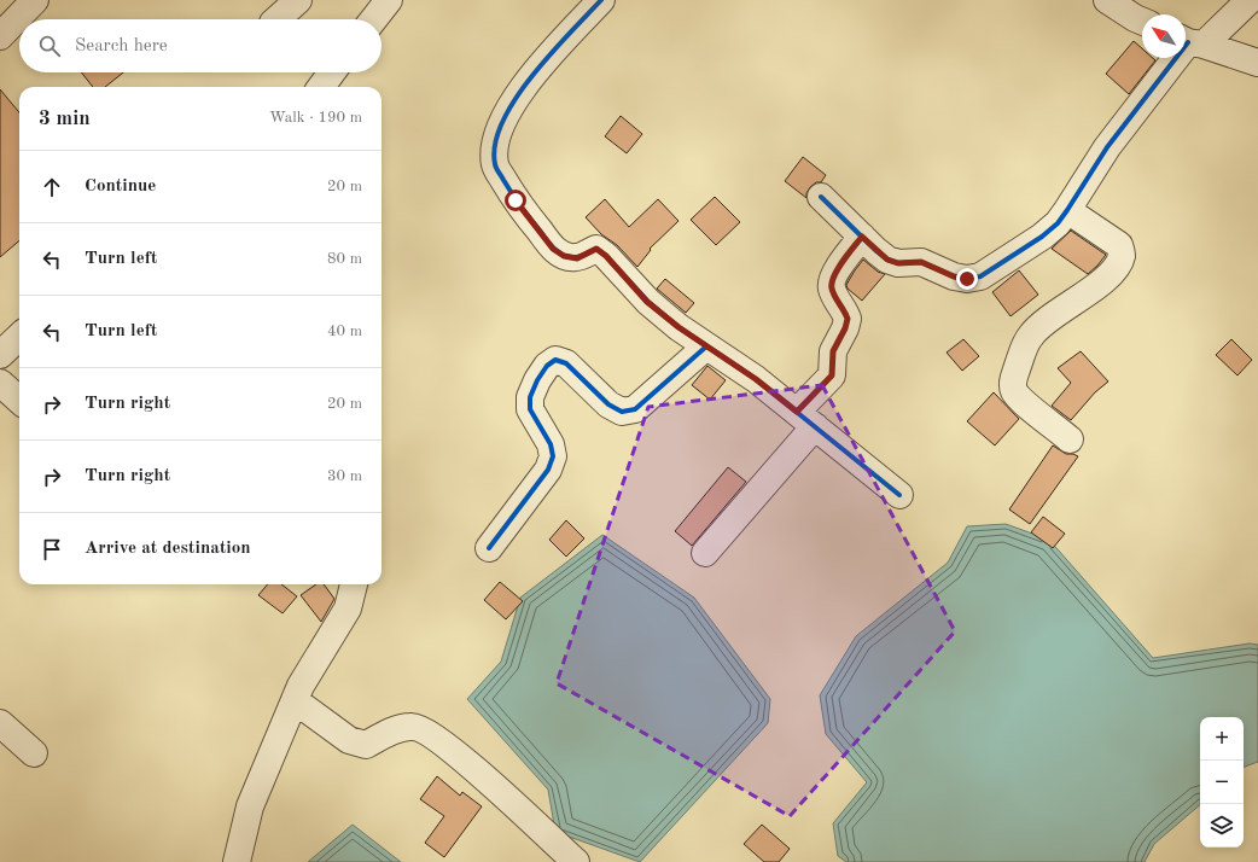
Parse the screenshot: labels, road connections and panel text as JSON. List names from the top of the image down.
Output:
{
  "north": "top left",
  "page": {
    "search": "Search here",
    "heading": ["3 min", "Walk · 190 m"],
    "list": [
      ["Continue", "20 m"],
      ["Turn left", "80 m"],
      ["Turn left", "40 m"],
      ["Turn right", "20 m"],
      ["Turn right", "30 m"],
      "Arrive at destination"
    ],
    "map_buttons": ["+", "−"]
  }
}
